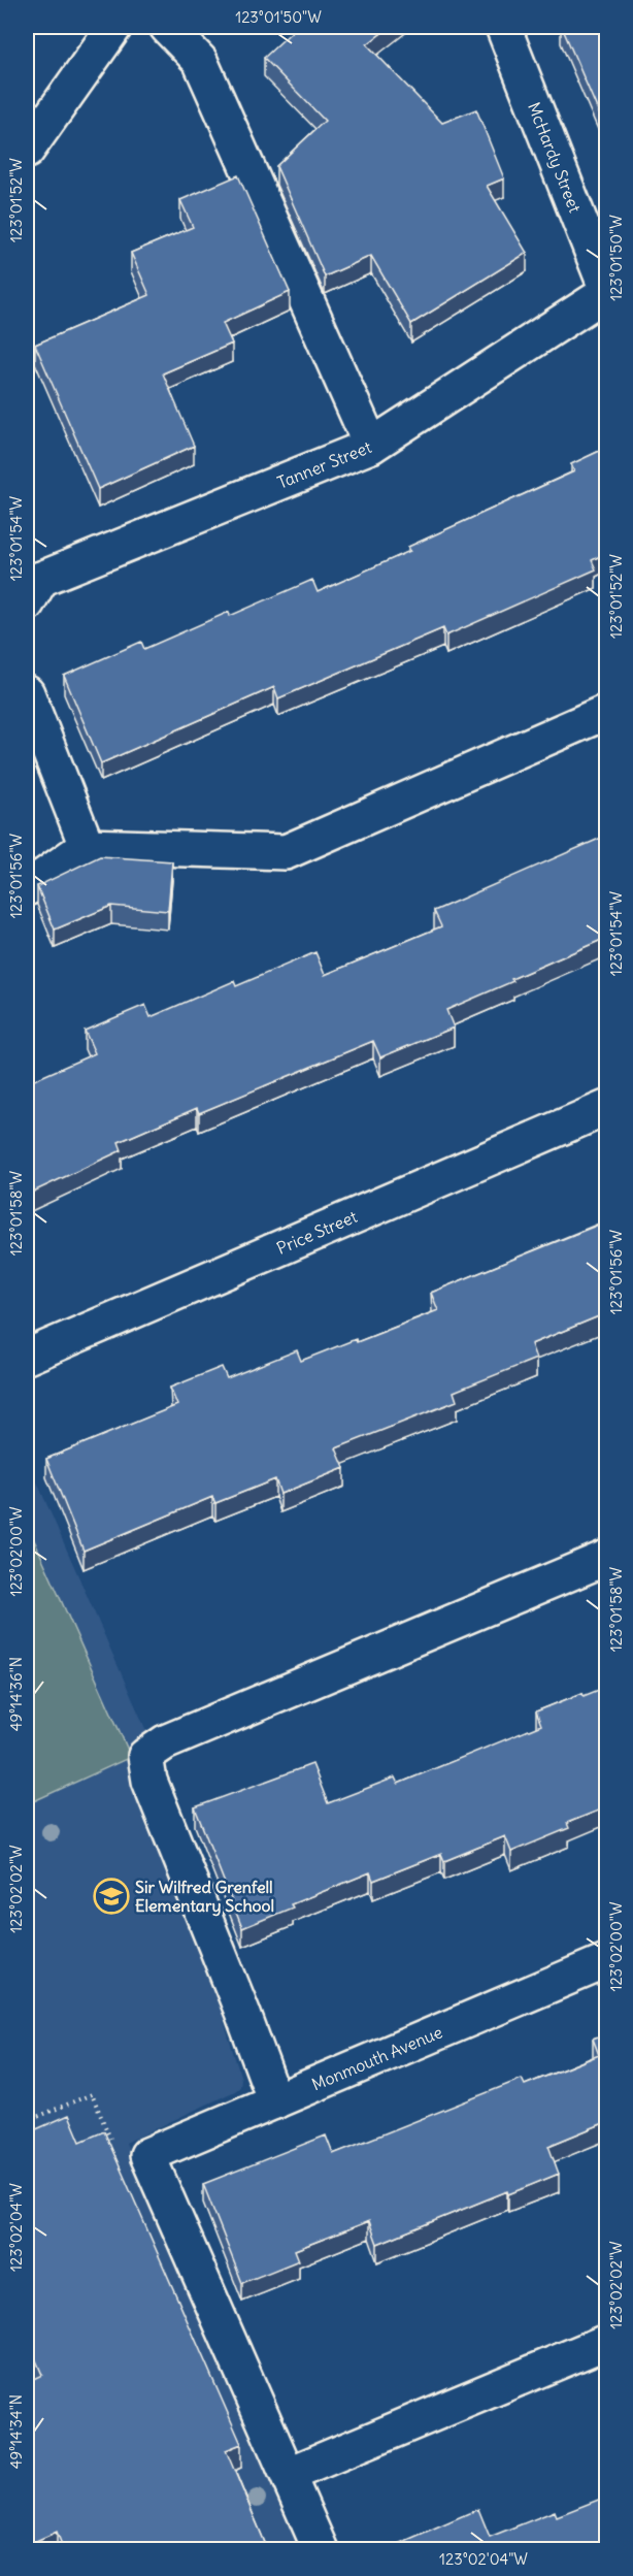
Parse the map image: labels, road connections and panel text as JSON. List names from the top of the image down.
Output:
{
  "streets": {
    "street": [
      "McHardy Street",
      "Tanner Street",
      "Price Street",
      "Monmouth Avenue"
    ]
  },
  "places": {
    "school or university": ["Sir Wilfred Grenfell Elementary School"]
  },
  "coordinates": [
    "123°01'50\"W",
    "123°01'52\"W",
    "123°01'54\"W",
    "123°01'56\"W",
    "123°01'58\"W",
    "123°02'00\"W",
    "49°14'36\"N",
    "123°02'02\"W",
    "123°02'04\"W",
    "49°14'34\"N"
  ]
}
